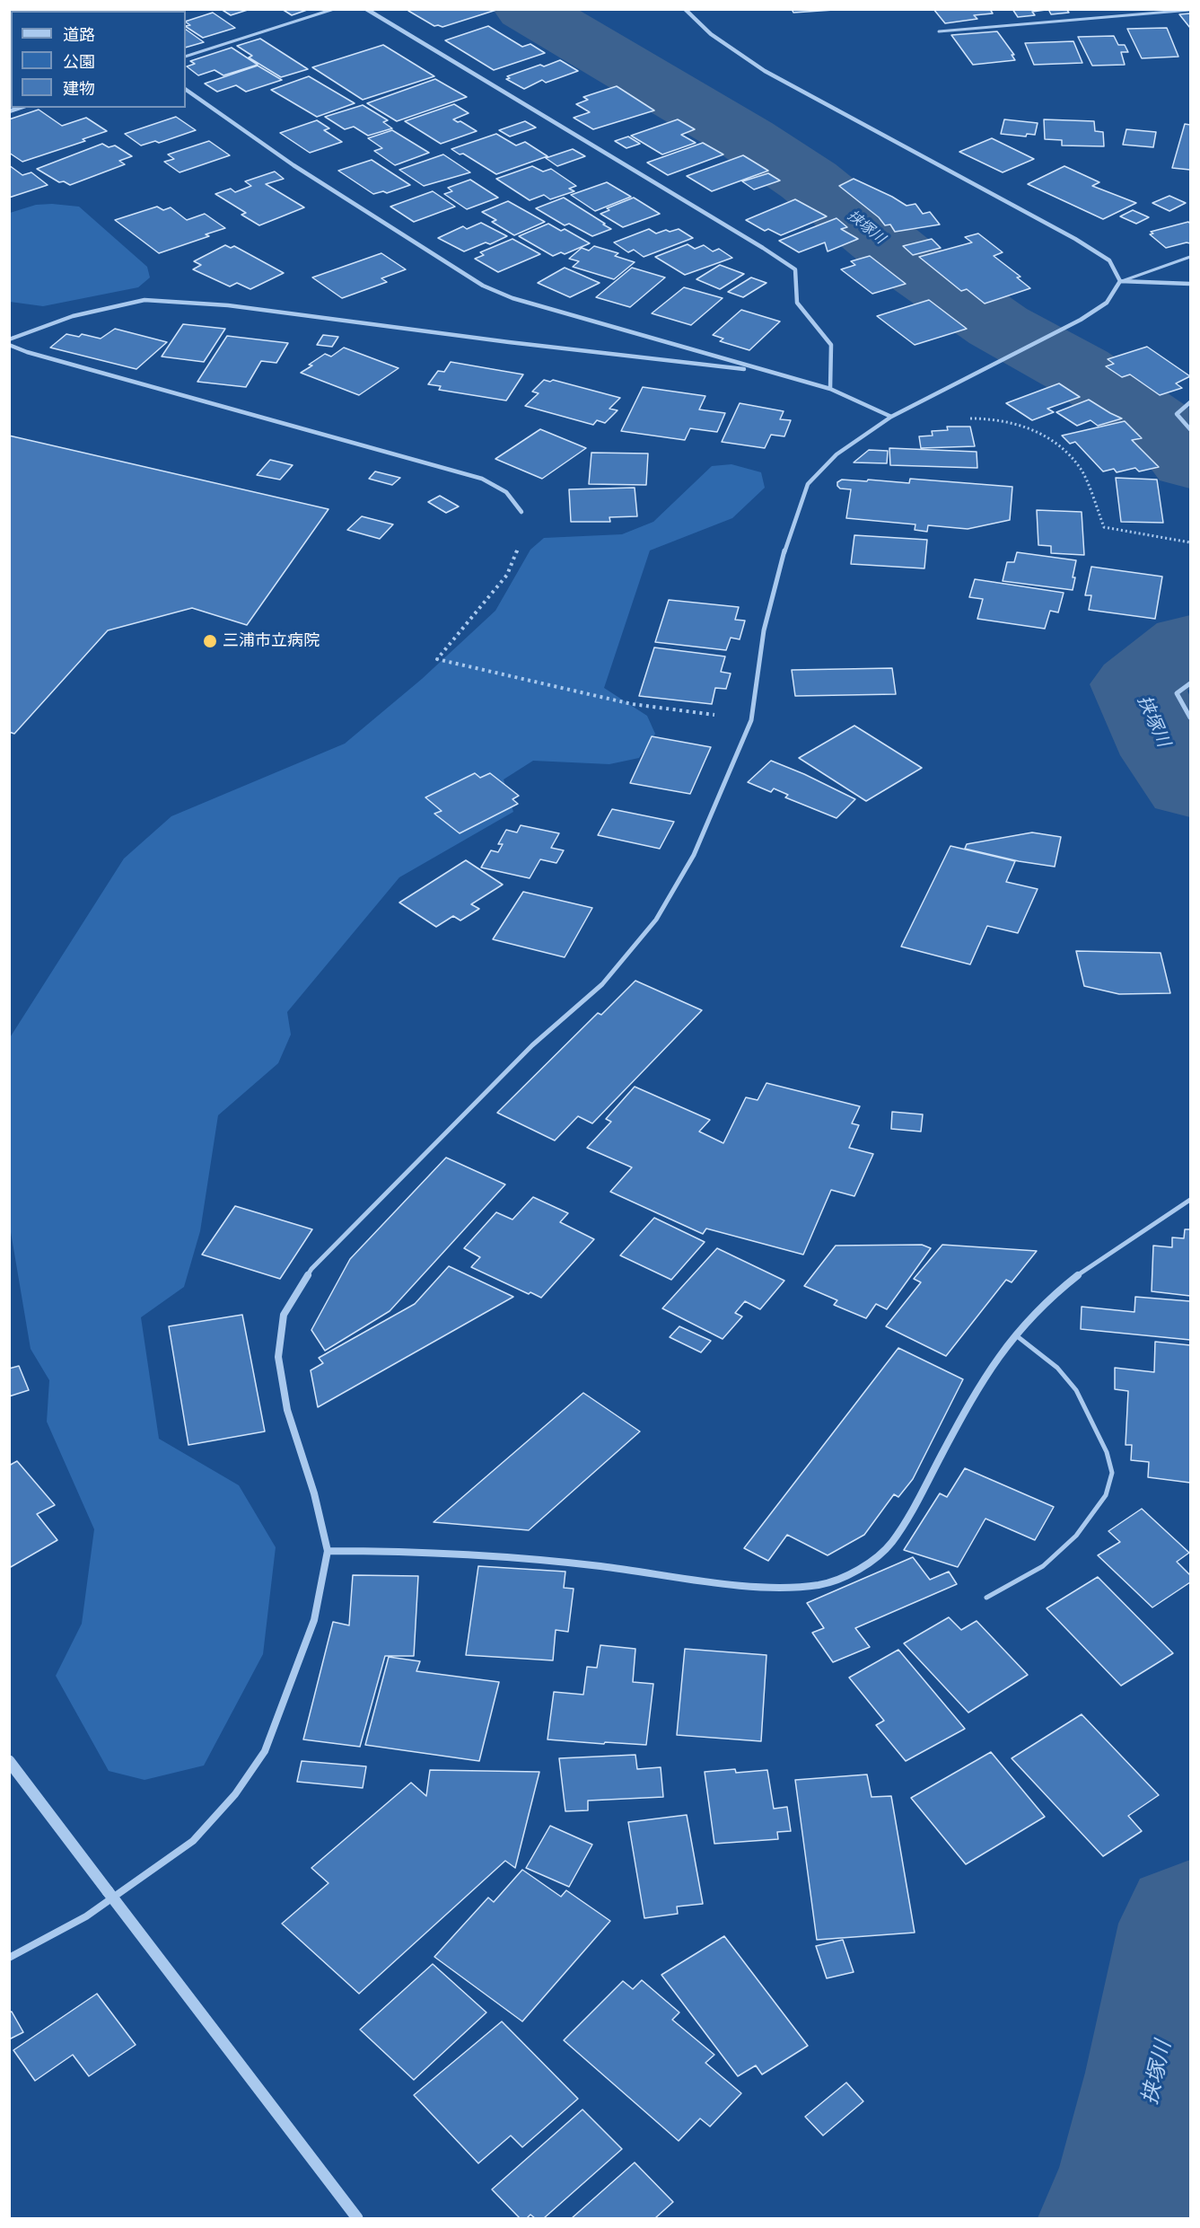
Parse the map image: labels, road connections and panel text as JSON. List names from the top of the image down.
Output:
{
  "water": ["挟塚川"],
  "places": ["三浦市立病院"],
  "legend": ["道路", "公園", "建物"]
}
